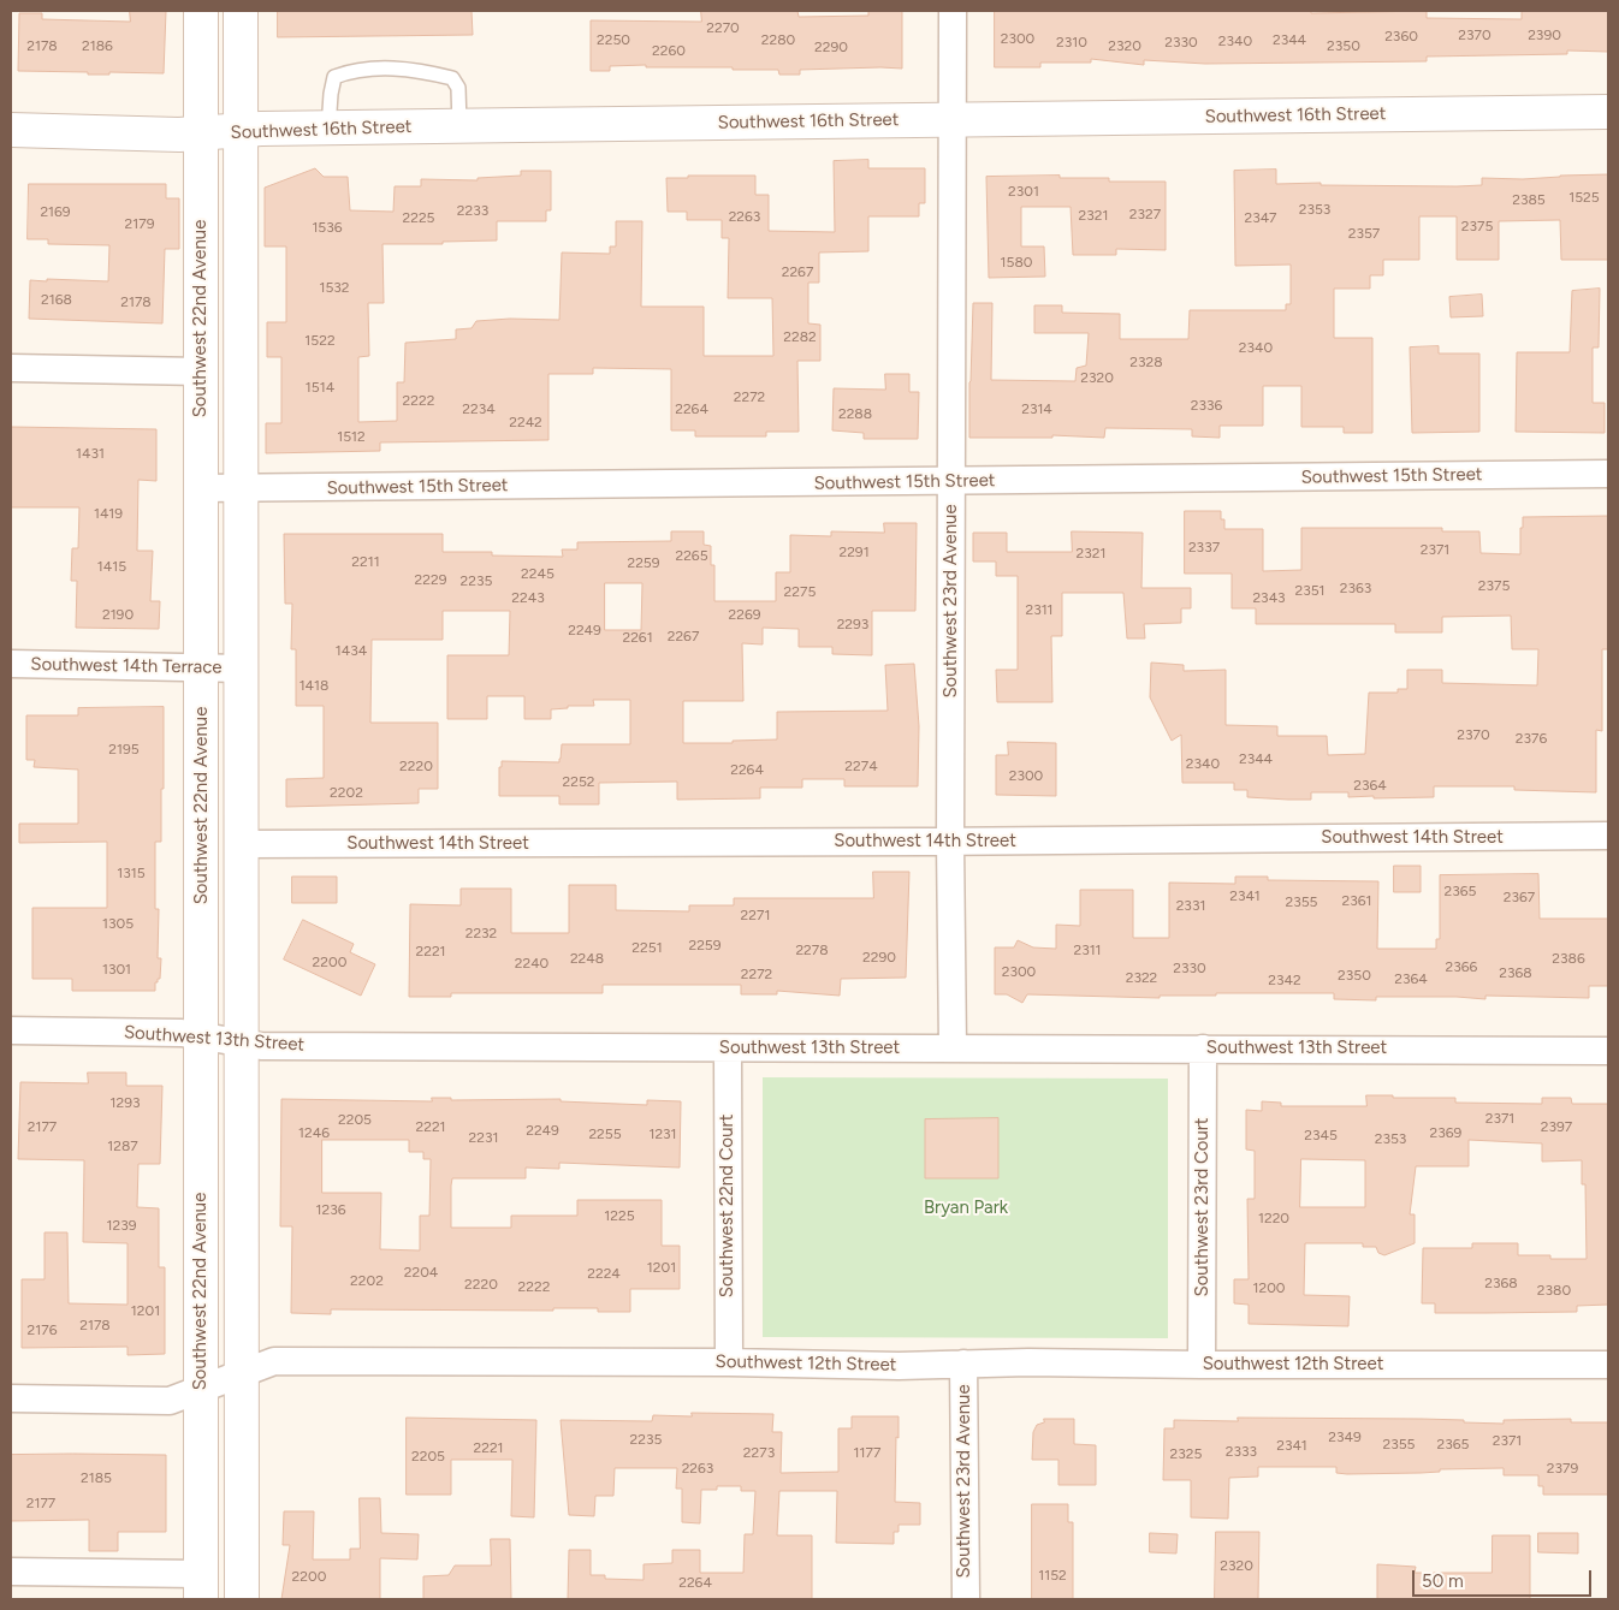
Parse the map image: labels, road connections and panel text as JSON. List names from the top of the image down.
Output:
{
  "streets": {
    "main road": ["Southwest 16th Street", "Southwest 22nd Avenue"],
    "street": [
      "Southwest 15th Street",
      "Southwest 23rd Avenue",
      "Southwest 14th Terrace",
      "Southwest 14th Street",
      "Southwest 13th Street",
      "Southwest 22nd Court",
      "Southwest 23rd Court",
      "Southwest 12th Street"
    ]
  },
  "crossings": [
    ["Southwest 16th Street", "Southwest 22nd Avenue"],
    ["Southwest 16th Street", "Southwest 23rd Avenue"],
    ["Southwest 22nd Avenue", "Southwest 15th Street"],
    ["Southwest 22nd Avenue", "Southwest 14th Terrace"],
    ["Southwest 22nd Avenue", "Southwest 13th Street"],
    ["Southwest 22nd Avenue", "Southwest 12th Street"],
    ["Southwest 15th Street", "Southwest 23rd Avenue"],
    ["Southwest 23rd Avenue", "Southwest 14th Street"],
    ["Southwest 23rd Avenue", "Southwest 13th Street"],
    ["Southwest 23rd Avenue", "Southwest 12th Street"],
    ["Southwest 13th Street", "Southwest 22nd Court"],
    ["Southwest 13th Street", "Southwest 23rd Court"],
    ["Southwest 22nd Court", "Southwest 12th Street"],
    ["Southwest 23rd Court", "Southwest 12th Street"]
  ],
  "parks": ["Bryan Park"],
  "house_numbers": [
    "2270",
    "2370",
    "2390",
    "2360",
    "2300",
    "2250",
    "2280",
    "2344",
    "2340",
    "2310",
    "2330",
    "2178",
    "2186",
    "2320",
    "2350",
    "2290",
    "2260",
    "2301",
    "1525",
    "2385",
    "2353",
    "2233",
    "2169",
    "2327",
    "2321",
    "2263",
    "2225",
    "2347",
    "2179",
    "2375",
    "1536",
    "2357",
    "1580",
    "2267",
    "1532",
    "2168",
    "2178",
    "2282",
    "1522",
    "2340",
    "2328",
    "2320",
    "1514",
    "2272",
    "2222",
    "2336",
    "2234",
    "2264",
    "2314",
    "2288",
    "2242",
    "1512",
    "1431",
    "1419",
    "2337",
    "2371",
    "2291",
    "2321",
    "2265",
    "2211",
    "2259",
    "1415",
    "2245",
    "2229",
    "2235",
    "2375",
    "2363",
    "2351",
    "2275",
    "2243",
    "2343",
    "2311",
    "2190",
    "2269",
    "2293",
    "2249",
    "2267",
    "2261",
    "1434",
    "1418",
    "2370",
    "2376",
    "2195",
    "2344",
    "2340",
    "2220",
    "2274",
    "2264",
    "2300",
    "2252",
    "2364",
    "2202",
    "1315",
    "2365",
    "2341",
    "2367",
    "2361",
    "2355",
    "2331",
    "2271",
    "1305",
    "2232",
    "2259",
    "2251",
    "2278",
    "2311",
    "2221",
    "2290",
    "2248",
    "2386",
    "2200",
    "2240",
    "2366",
    "2330",
    "1301",
    "2300",
    "2368",
    "2272",
    "2350",
    "2322",
    "2364",
    "2342",
    "1293",
    "2371",
    "2205",
    "2177",
    "2221",
    "2397",
    "2249",
    "1246",
    "2369",
    "2255",
    "1231",
    "2345",
    "2231",
    "2353",
    "1287",
    "1236",
    "1225",
    "1220",
    "1239",
    "1201",
    "2204",
    "2224",
    "2202",
    "2368",
    "2220",
    "2222",
    "1200",
    "2380",
    "1201",
    "2178",
    "2176",
    "2349",
    "2235",
    "2371",
    "2355",
    "2365",
    "2341",
    "2221",
    "2333",
    "2273",
    "1177",
    "2325",
    "2205",
    "2263",
    "2379",
    "2185",
    "2177",
    "2320",
    "1152",
    "2200",
    "2264"
  ],
  "scale_bar": "50 m"
}
